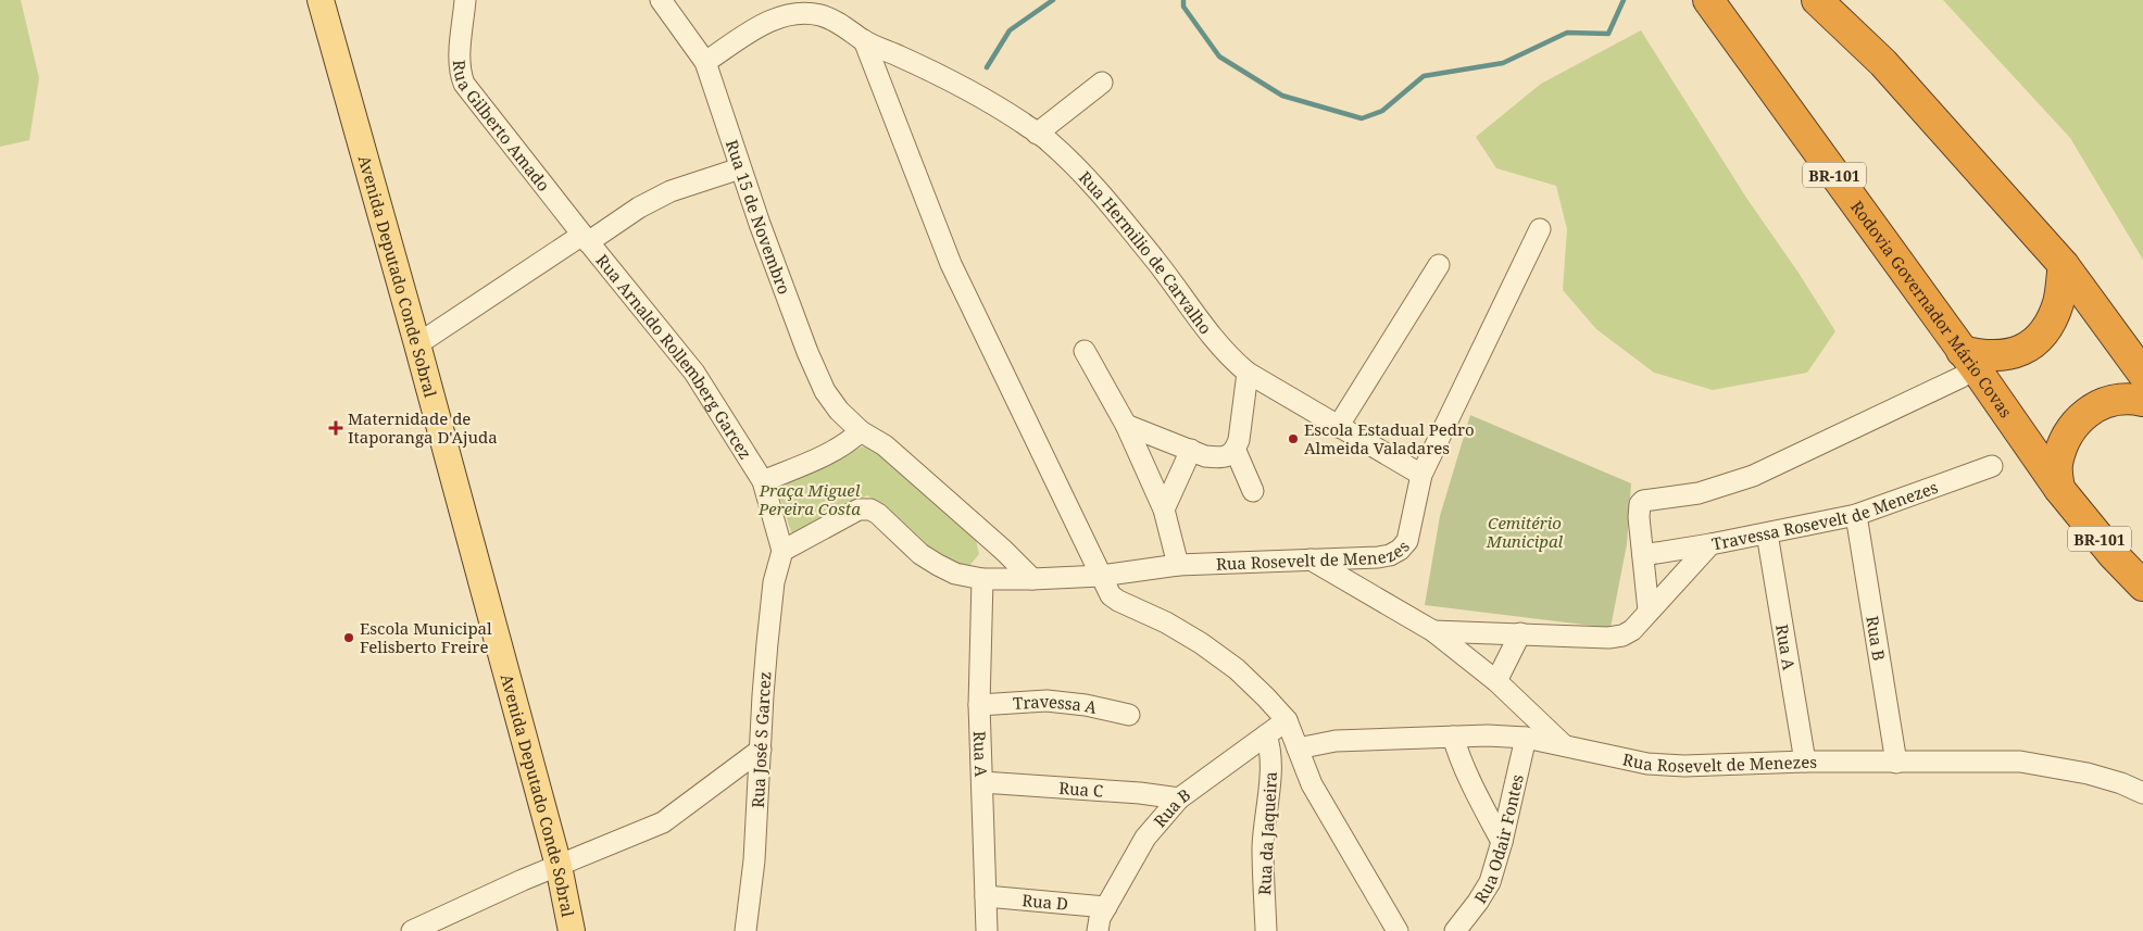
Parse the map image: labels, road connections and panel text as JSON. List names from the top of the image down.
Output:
{
  "streets": {
    "highway": ["BR-101", "Rodovia Governador Mário Covas"],
    "main road": ["Avenida Deputado Conde Sobral"],
    "street": [
      "Rua Gilberto Amado",
      "Rua 15 de Novembro",
      "Rua Hermilio de Carvalho",
      "Rua Arnaldo Rollemberg Garcez",
      "Travessa Rosevelt de Menezes",
      "Rua Rosevelt de Menezes",
      "Rua B",
      "Rua A",
      "Travessa A",
      "Rua José S Garcez",
      "Rua C",
      "Rua da Jaqueira",
      "Rua Odair Fontes",
      "Rua D"
    ]
  },
  "crossings": [
    ["Rua Gilberto Amado", "Rua Arnaldo Rollemberg Garcez"],
    ["Rua 15 de Novembro", "Rua Hermilio de Carvalho"],
    ["Rua Hermilio de Carvalho", "Rua Rosevelt de Menezes"],
    ["Travessa Rosevelt de Menezes", "Rua B"],
    ["Travessa Rosevelt de Menezes", "Rua A"],
    ["Rua Rosevelt de Menezes", "Rua B"],
    ["Rua Rosevelt de Menezes", "Rua A"],
    ["Rua Rosevelt de Menezes", "Rua Odair Fontes"],
    ["Rua B", "Rua C"],
    ["Rua B", "Rua da Jaqueira"],
    ["Rua B", "Rua D"],
    ["Rua A", "Travessa A"],
    ["Rua A", "Rua C"],
    ["Rua A", "Rua D"]
  ],
  "parks": ["Praça Miguel Pereira Costa", "Cemitério Municipal"],
  "places": {
    "health": ["Maternidade de Itaporanga D'Ajuda"],
    "other": ["Escola Estadual Pedro Almeida Valadares", "Escola Municipal Felisberto Freire"]
  }
}
